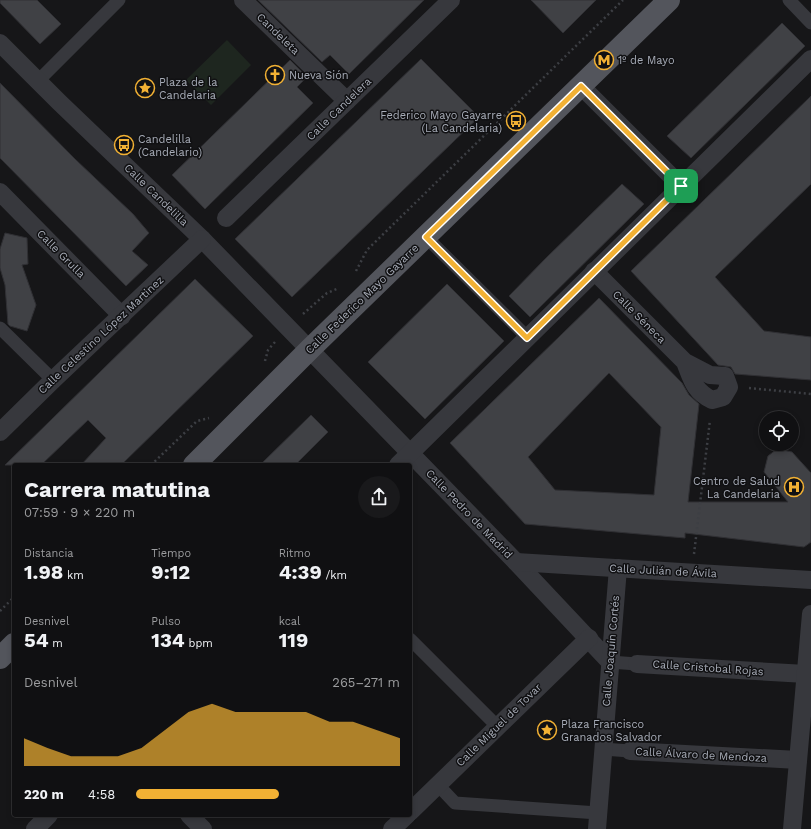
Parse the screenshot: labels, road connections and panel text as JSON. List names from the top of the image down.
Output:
{
  "streets": {
    "main road": ["Calle Federico Mayo Gayarre"],
    "street": [
      "Candeleta",
      "Calle Candelera",
      "Calle Candelilla",
      "Calle Grulla",
      "Calle Séneca",
      "Calle Celestino López Martinez",
      "Calle Pedro de Madrid",
      "Calle Julián de Ávila",
      "Calle Joaquín Cortés",
      "Calle Cristobal Rojas",
      "Calle Miguel de Tovar",
      "Calle Álvaro de Mendoza"
    ]
  },
  "crossings": [
    ["Candeleta", "Calle Candelera"],
    ["Calle Candelilla", "Calle Federico Mayo Gayarre"],
    ["Calle Candelilla", "Calle Celestino López Martinez"],
    ["Calle Candelilla", "Calle Pedro de Madrid"],
    ["Calle Grulla", "Calle Celestino López Martinez"],
    ["Calle Federico Mayo Gayarre", "Calle Pedro de Madrid"],
    ["Calle Pedro de Madrid", "Calle Julián de Ávila"],
    ["Calle Pedro de Madrid", "Calle Joaquín Cortés"],
    ["Calle Pedro de Madrid", "Calle Cristobal Rojas"],
    ["Calle Pedro de Madrid", "Calle Miguel de Tovar"],
    ["Calle Julián de Ávila", "Calle Joaquín Cortés"],
    ["Calle Joaquín Cortés", "Calle Cristobal Rojas"],
    ["Calle Joaquín Cortés", "Calle Álvaro de Mendoza"]
  ],
  "places": {
    "metro station": ["1º de Mayo"],
    "church": ["Nueva Sión"],
    "place": ["Plaza de la Candelaria", "Plaza Francisco Granados Salvador"],
    "bus stop": ["Federico Mayo Gayarre (La Candelaria)", "Candelilla (Candelario)"],
    "hospital": ["Centro de Salud La Candelaria"]
  },
  "page": {
    "heading": ["Carrera matutina", "07:59 · 9 × 220 m"],
    "stats": [
      ["Distancia", "1.98 km"],
      ["Tiempo", "9:12"],
      ["Ritmo", "4:39 /km"],
      ["Desnivel", "54 m"],
      ["Pulso", "134 bpm"],
      ["kcal", "119"]
    ],
    "chart": ["Desnivel", "265–271 m"],
    "list": [
      {
        "name": "220 m",
        "note": "4:58"
      }
    ]
  }
}
